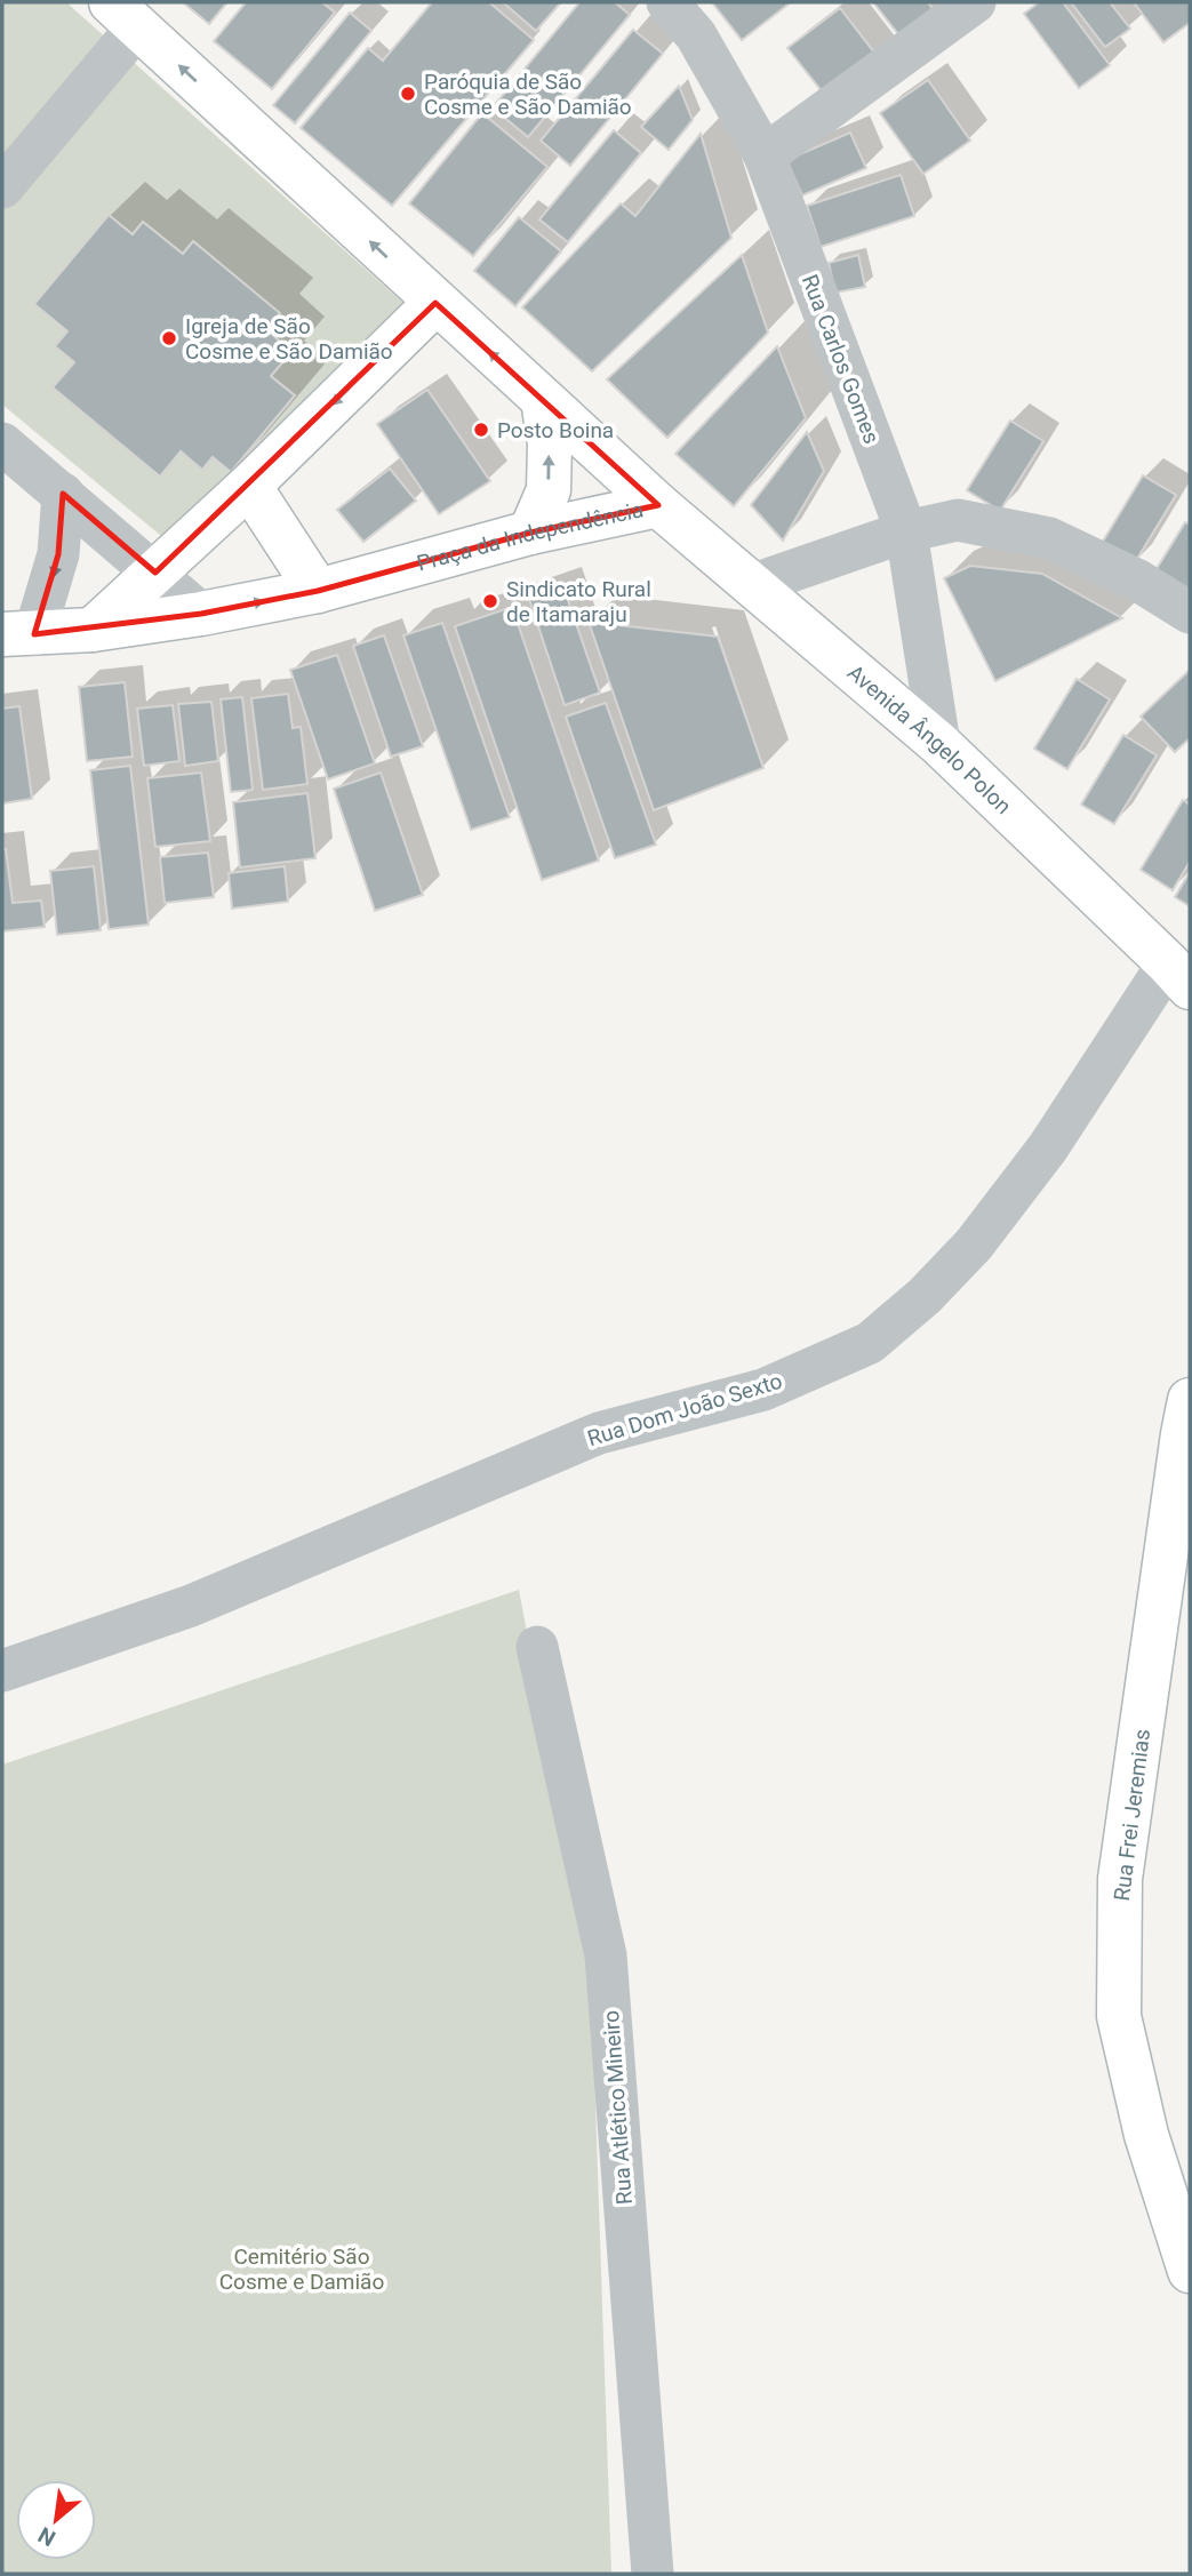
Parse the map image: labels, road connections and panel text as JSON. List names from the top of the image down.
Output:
{
  "streets": {
    "street": [
      "Rua Carlos Gomes",
      "Praça da Independência",
      "Avenida Ângelo Polon",
      "Rua Dom João Sexto",
      "Rua Frei Jeremias",
      "Rua Atlético Mineiro"
    ]
  },
  "crossings": [
    ["Rua Carlos Gomes", "Avenida Ângelo Polon"],
    ["Praça da Independência", "Avenida Ângelo Polon"],
    ["Avenida Ângelo Polon", "Rua Dom João Sexto"]
  ],
  "parks": ["Cemitério São Cosme e Damião"],
  "places": [
    "Paróquia de São Cosme e São Damião",
    "Igreja de São Cosme e São Damião",
    "Posto Boina",
    "Sindicato Rural de Itamaraju"
  ],
  "north": "bottom left"
}
